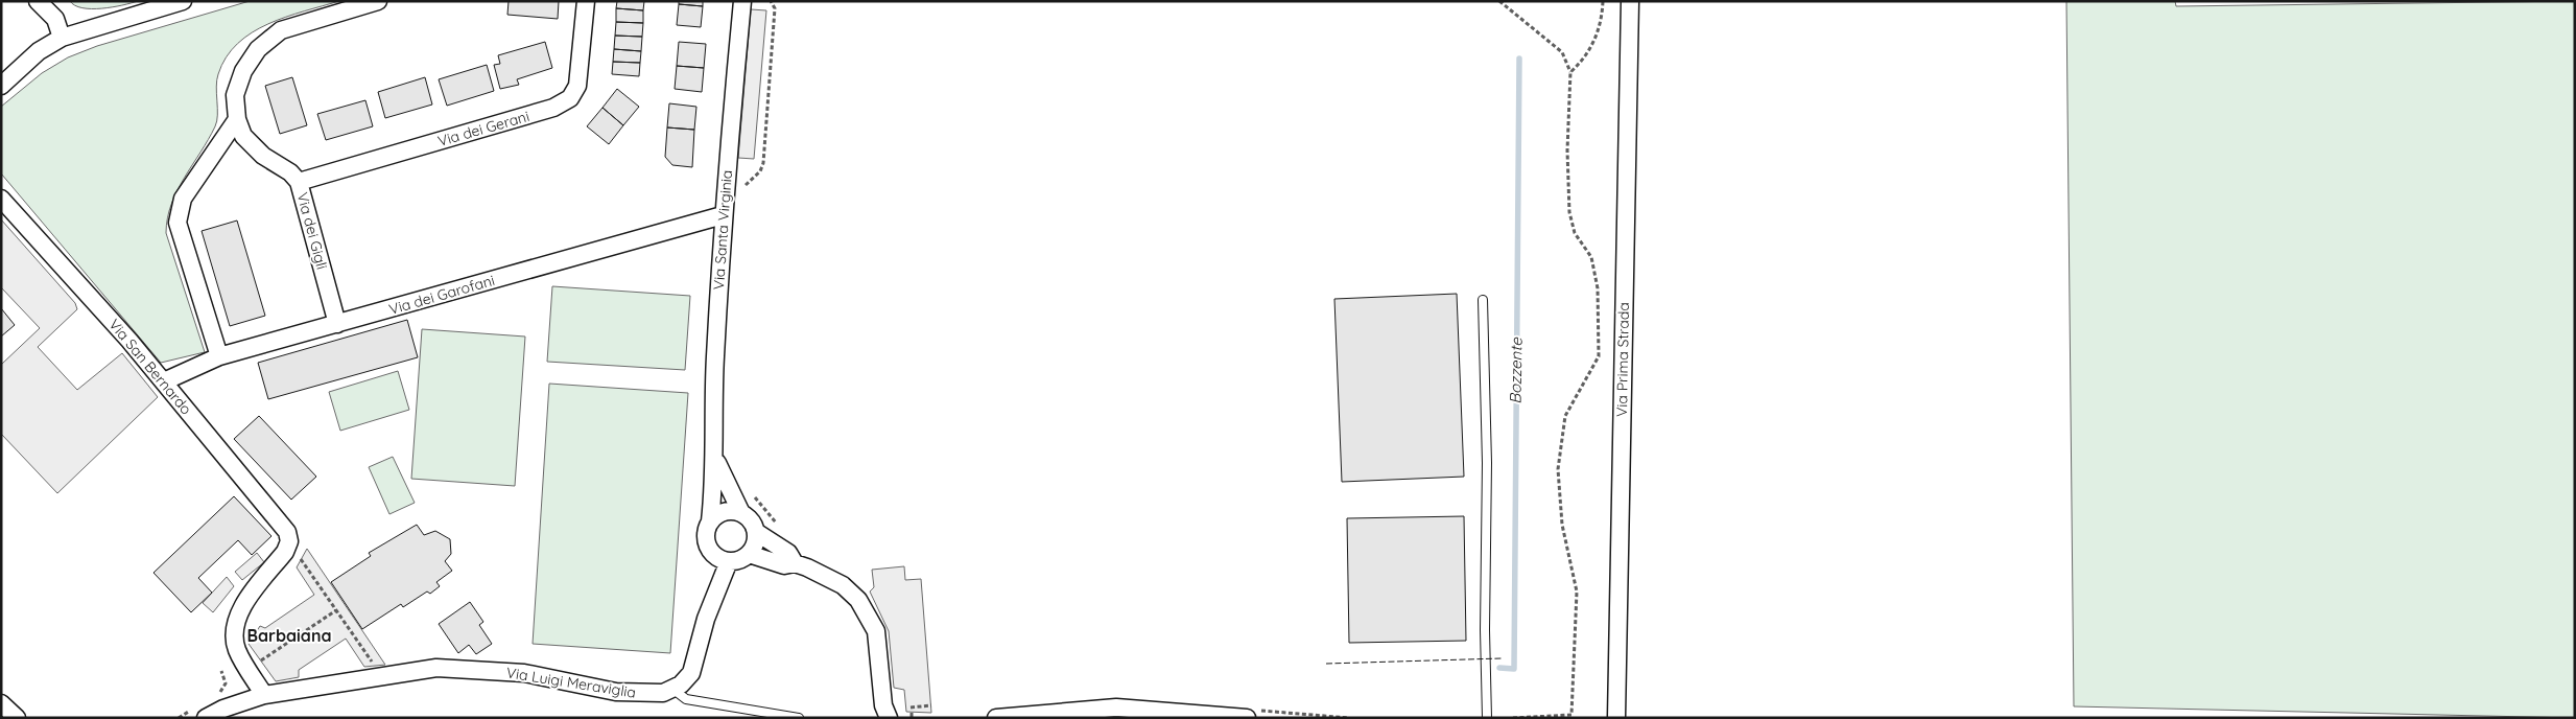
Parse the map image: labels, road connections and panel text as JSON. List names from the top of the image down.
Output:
{
  "streets": {
    "street": [
      "Via dei Gerani",
      "Via Santa Virginia",
      "Via dei Gigli",
      "Via dei Garofani",
      "Via Prima Strada",
      "Via San Bernardo",
      "Via Luigi Meraviglia"
    ]
  },
  "crossings": [
    ["Via dei Gerani", "Via dei Gigli"],
    ["Via Santa Virginia", "Via dei Garofani"],
    ["Via dei Gigli", "Via dei Garofani"],
    ["Via dei Garofani", "Via San Bernardo"],
    ["Via San Bernardo", "Via Luigi Meraviglia"]
  ],
  "districts": ["Barbaiana"],
  "water": ["Bozzente"]
}
